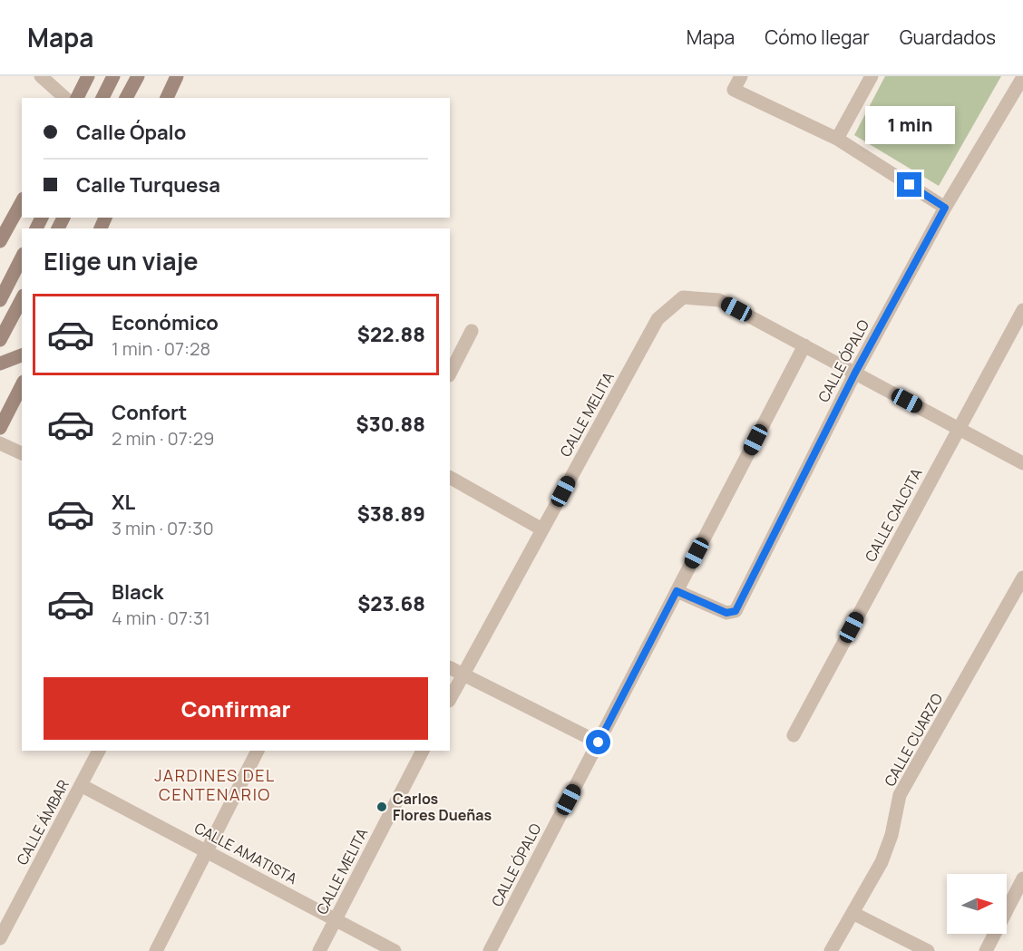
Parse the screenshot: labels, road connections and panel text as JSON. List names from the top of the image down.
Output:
{
  "streets": {
    "street": [
      "CALLE ÓPALO",
      "CALLE MELITA",
      "CALLE CALCITA",
      "CALLE CUARZO",
      "CALLE ÁMBAR",
      "CALLE AMATISTA"
    ]
  },
  "crossings": [
    ["CALLE ÓPALO", "CALLE MELITA"],
    ["CALLE MELITA", "CALLE AMATISTA"],
    ["CALLE ÁMBAR", "CALLE AMATISTA"]
  ],
  "districts": ["JARDINES DEL CENTENARIO"],
  "places": ["Carlos Flores Dueñas"],
  "north": "right",
  "page": {
    "header": "Mapa",
    "nav": ["Mapa", "Cómo llegar", "Guardados"],
    "banner": ["Calle Ópalo", "Calle Turquesa"],
    "bubble": "1 min",
    "heading": "Elige un viaje",
    "list": [
      {
        "name": "Económico",
        "note": "1 min · 07:28",
        "value": "$22.88"
      },
      {
        "name": "Confort",
        "note": "2 min · 07:29",
        "value": "$30.88"
      },
      {
        "name": "XL",
        "note": "3 min · 07:30",
        "value": "$38.89"
      },
      {
        "name": "Black",
        "note": "4 min · 07:31",
        "value": "$23.68"
      }
    ],
    "buttons": "Confirmar"
  }
}
